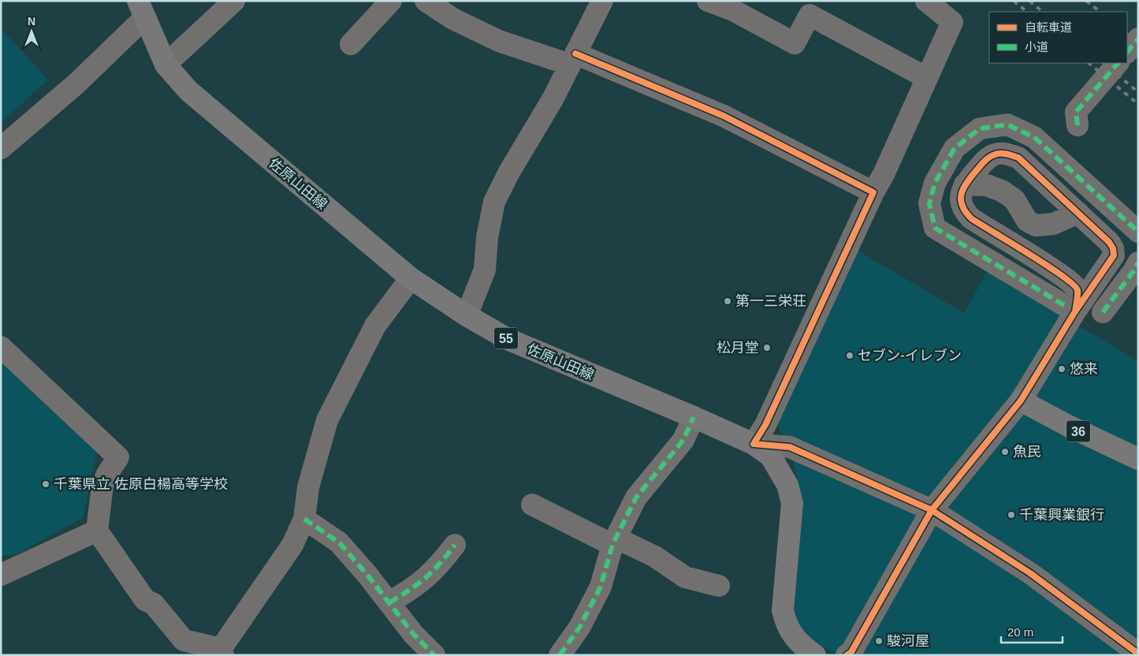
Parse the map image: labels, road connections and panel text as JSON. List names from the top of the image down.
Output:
{
  "streets": {
    "main road": ["佐原山田線", "55", "36"]
  },
  "places": [
    "第一三栄荘",
    "松月堂",
    "セブン-イレブン",
    "悠来",
    "魚民",
    "千葉県立 佐原白楊高等学校",
    "千葉興業銀行",
    "駿河屋"
  ],
  "legend": ["自転車道", "小道"],
  "scale_bar": "20 m",
  "north": "top"
}
